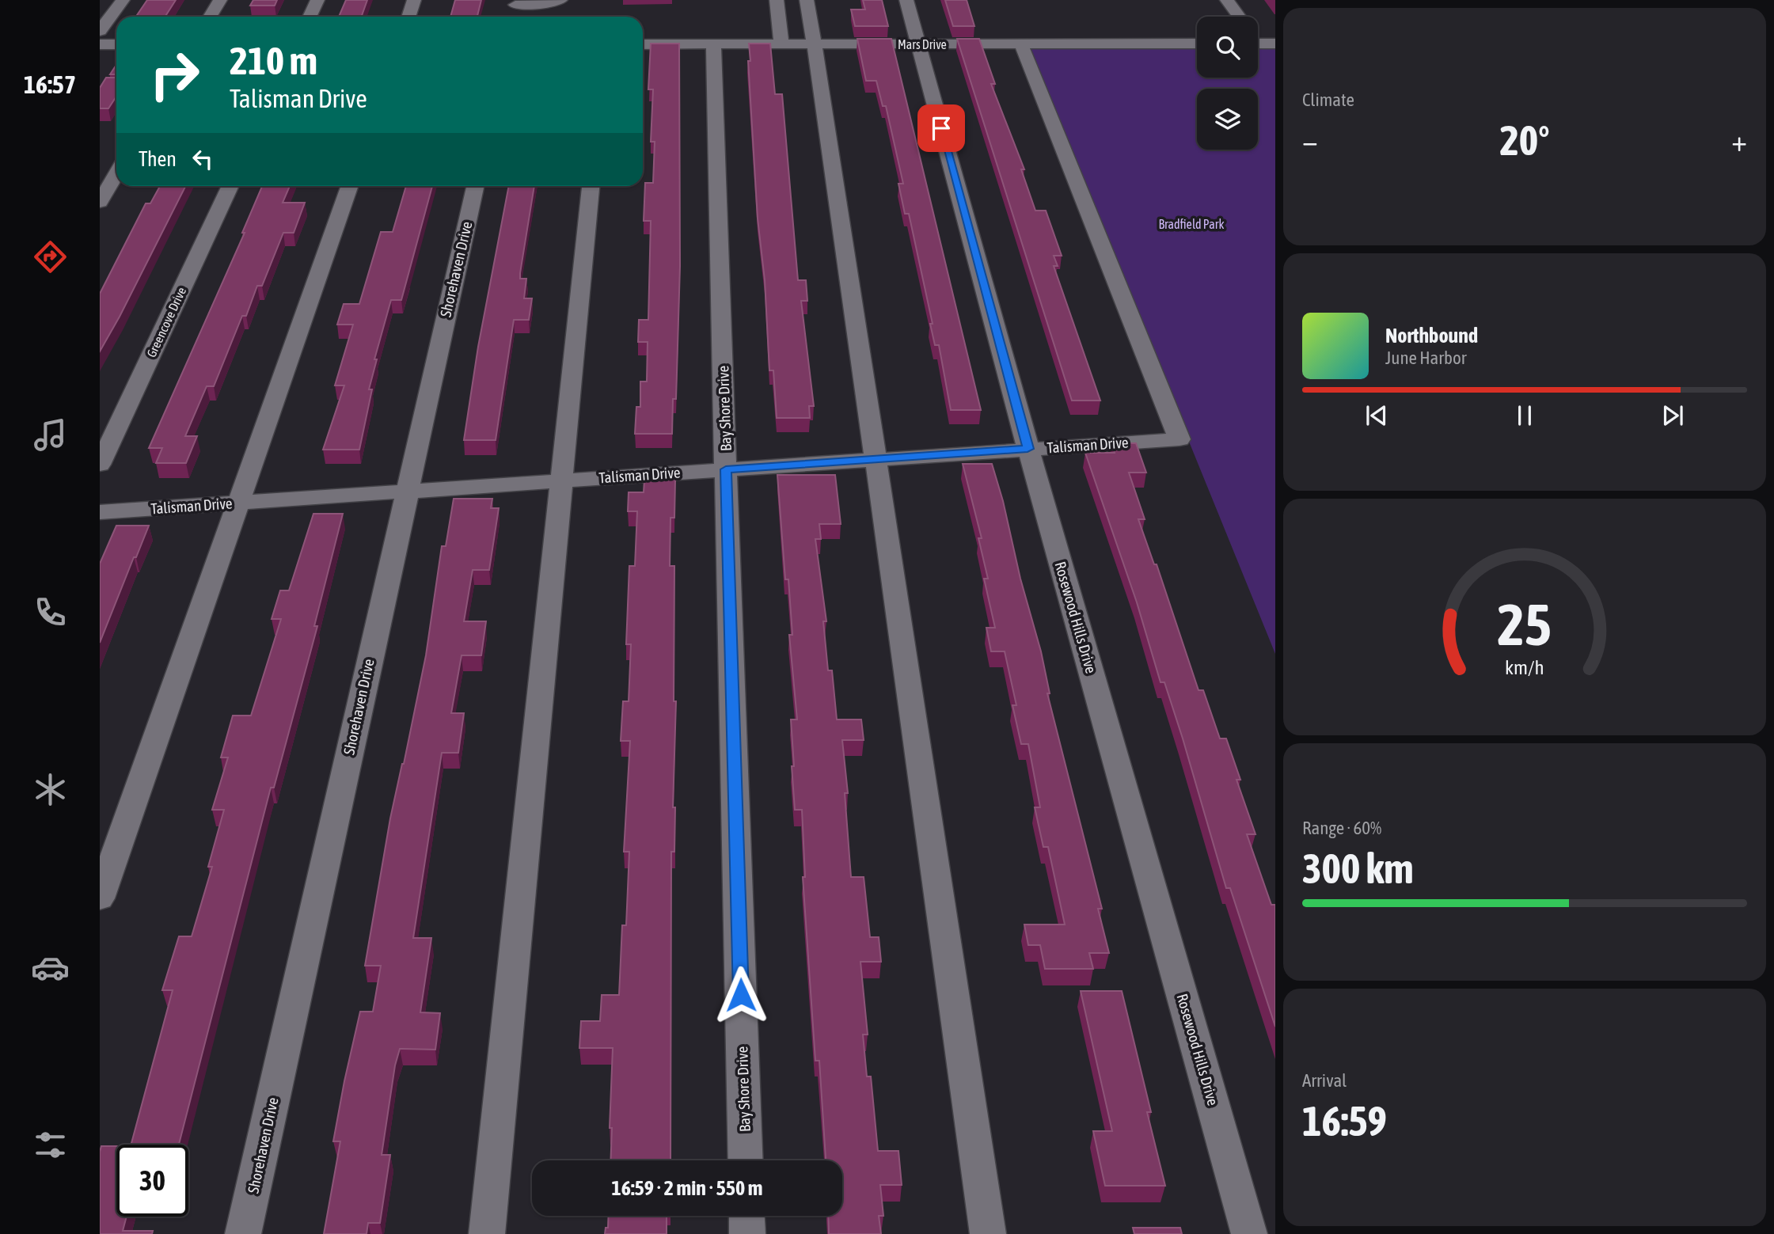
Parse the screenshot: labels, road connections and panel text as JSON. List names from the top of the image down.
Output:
{
  "streets": {
    "street": [
      "Mars Drive",
      "Shorehaven Drive",
      "Greencove Drive",
      "Bay Shore Drive",
      "Talisman Drive",
      "Rosewood Hills Drive"
    ]
  },
  "crossings": [
    ["Mars Drive", "Bay Shore Drive"],
    ["Mars Drive", "Talisman Drive"],
    ["Mars Drive", "Rosewood Hills Drive"],
    ["Shorehaven Drive", "Talisman Drive"],
    ["Bay Shore Drive", "Talisman Drive"],
    ["Talisman Drive", "Rosewood Hills Drive"]
  ],
  "parks": ["Bradfield Park"],
  "page": {
    "tabs": "16:57",
    "tile": [
      "Climate",
      ["Range · 60%", "300 km"],
      ["Arrival", "16:59"]
    ],
    "turn": ["210 m", "Talisman Drive"],
    "heat": ["−", "20°", "+"],
    "then": "Then",
    "song": ["Northbound", "June Harbor"],
    "limit": "30",
    "trip": "16:59 · 2 min · 550 m",
    "gauge": ["25", "km/h"]
  }
}
